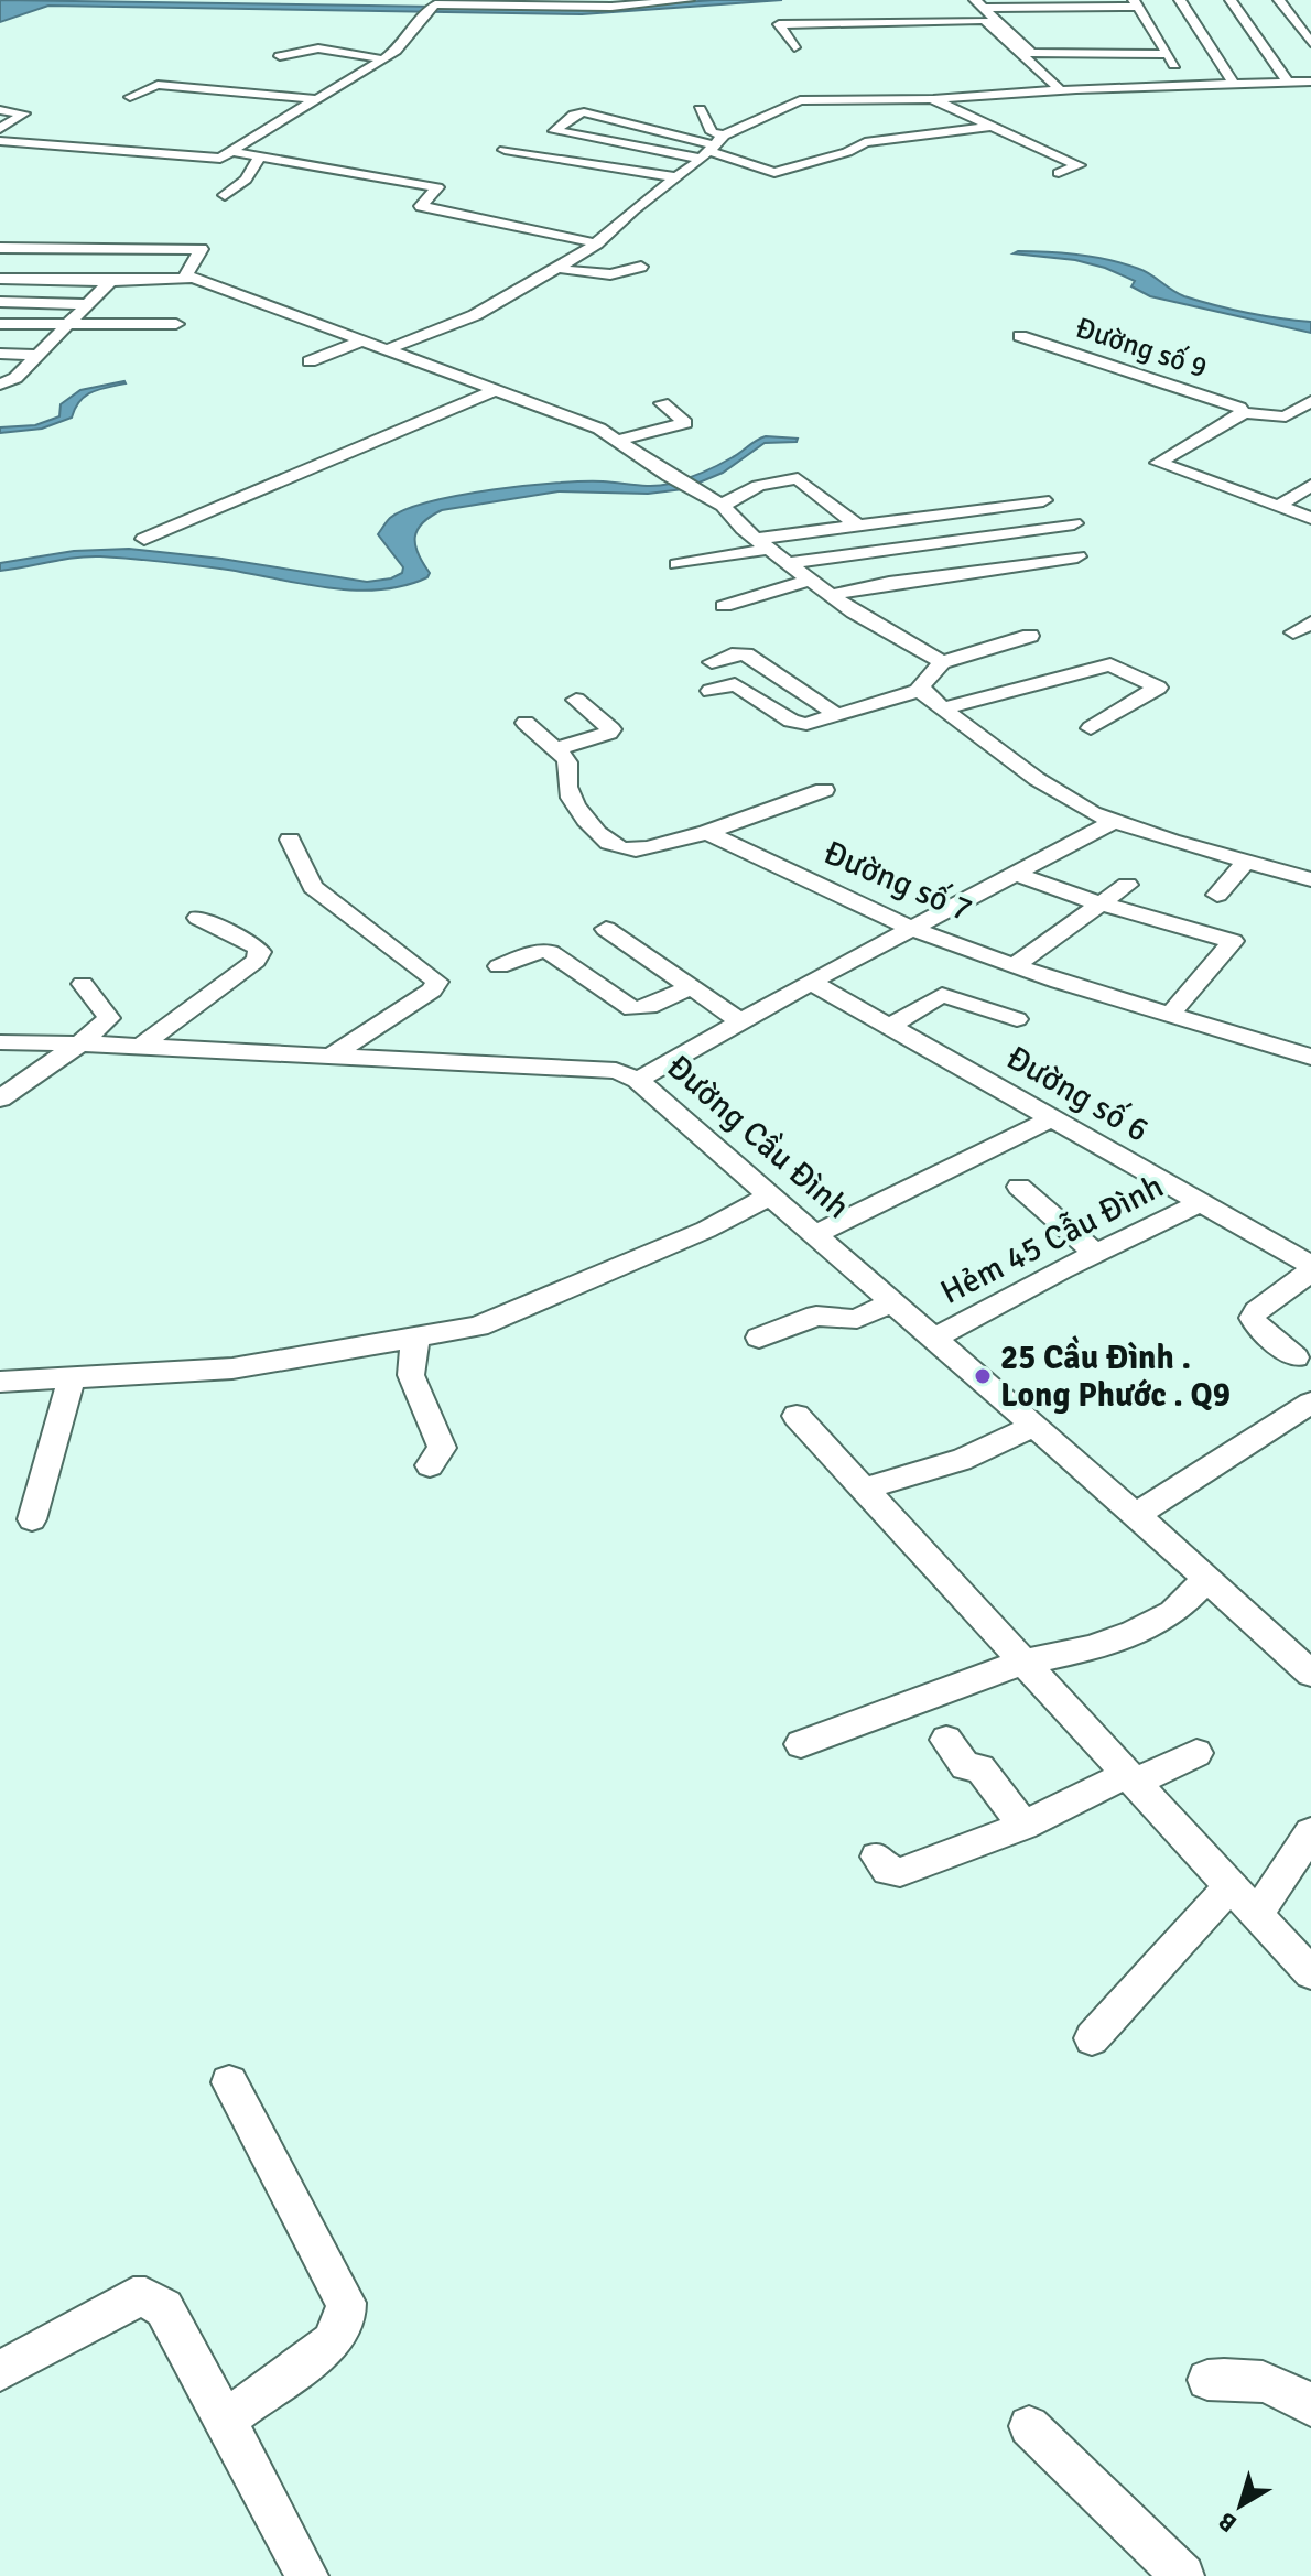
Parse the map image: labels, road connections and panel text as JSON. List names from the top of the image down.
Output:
{
  "streets": {
    "street": [
      "Đường số 9",
      "Đường số 7",
      "Đường số 6",
      "Đường Cầu Đình",
      "Hẻm 45 Cẫu Đình"
    ]
  },
  "crossings": [
    ["Đường số 6", "Hẻm 45 Cẫu Đình"],
    ["Đường Cầu Đình", "Hẻm 45 Cẫu Đình"]
  ],
  "places": ["25 Cầu Đình . Long Phước . Q9"],
  "north": "bottom left"
}
